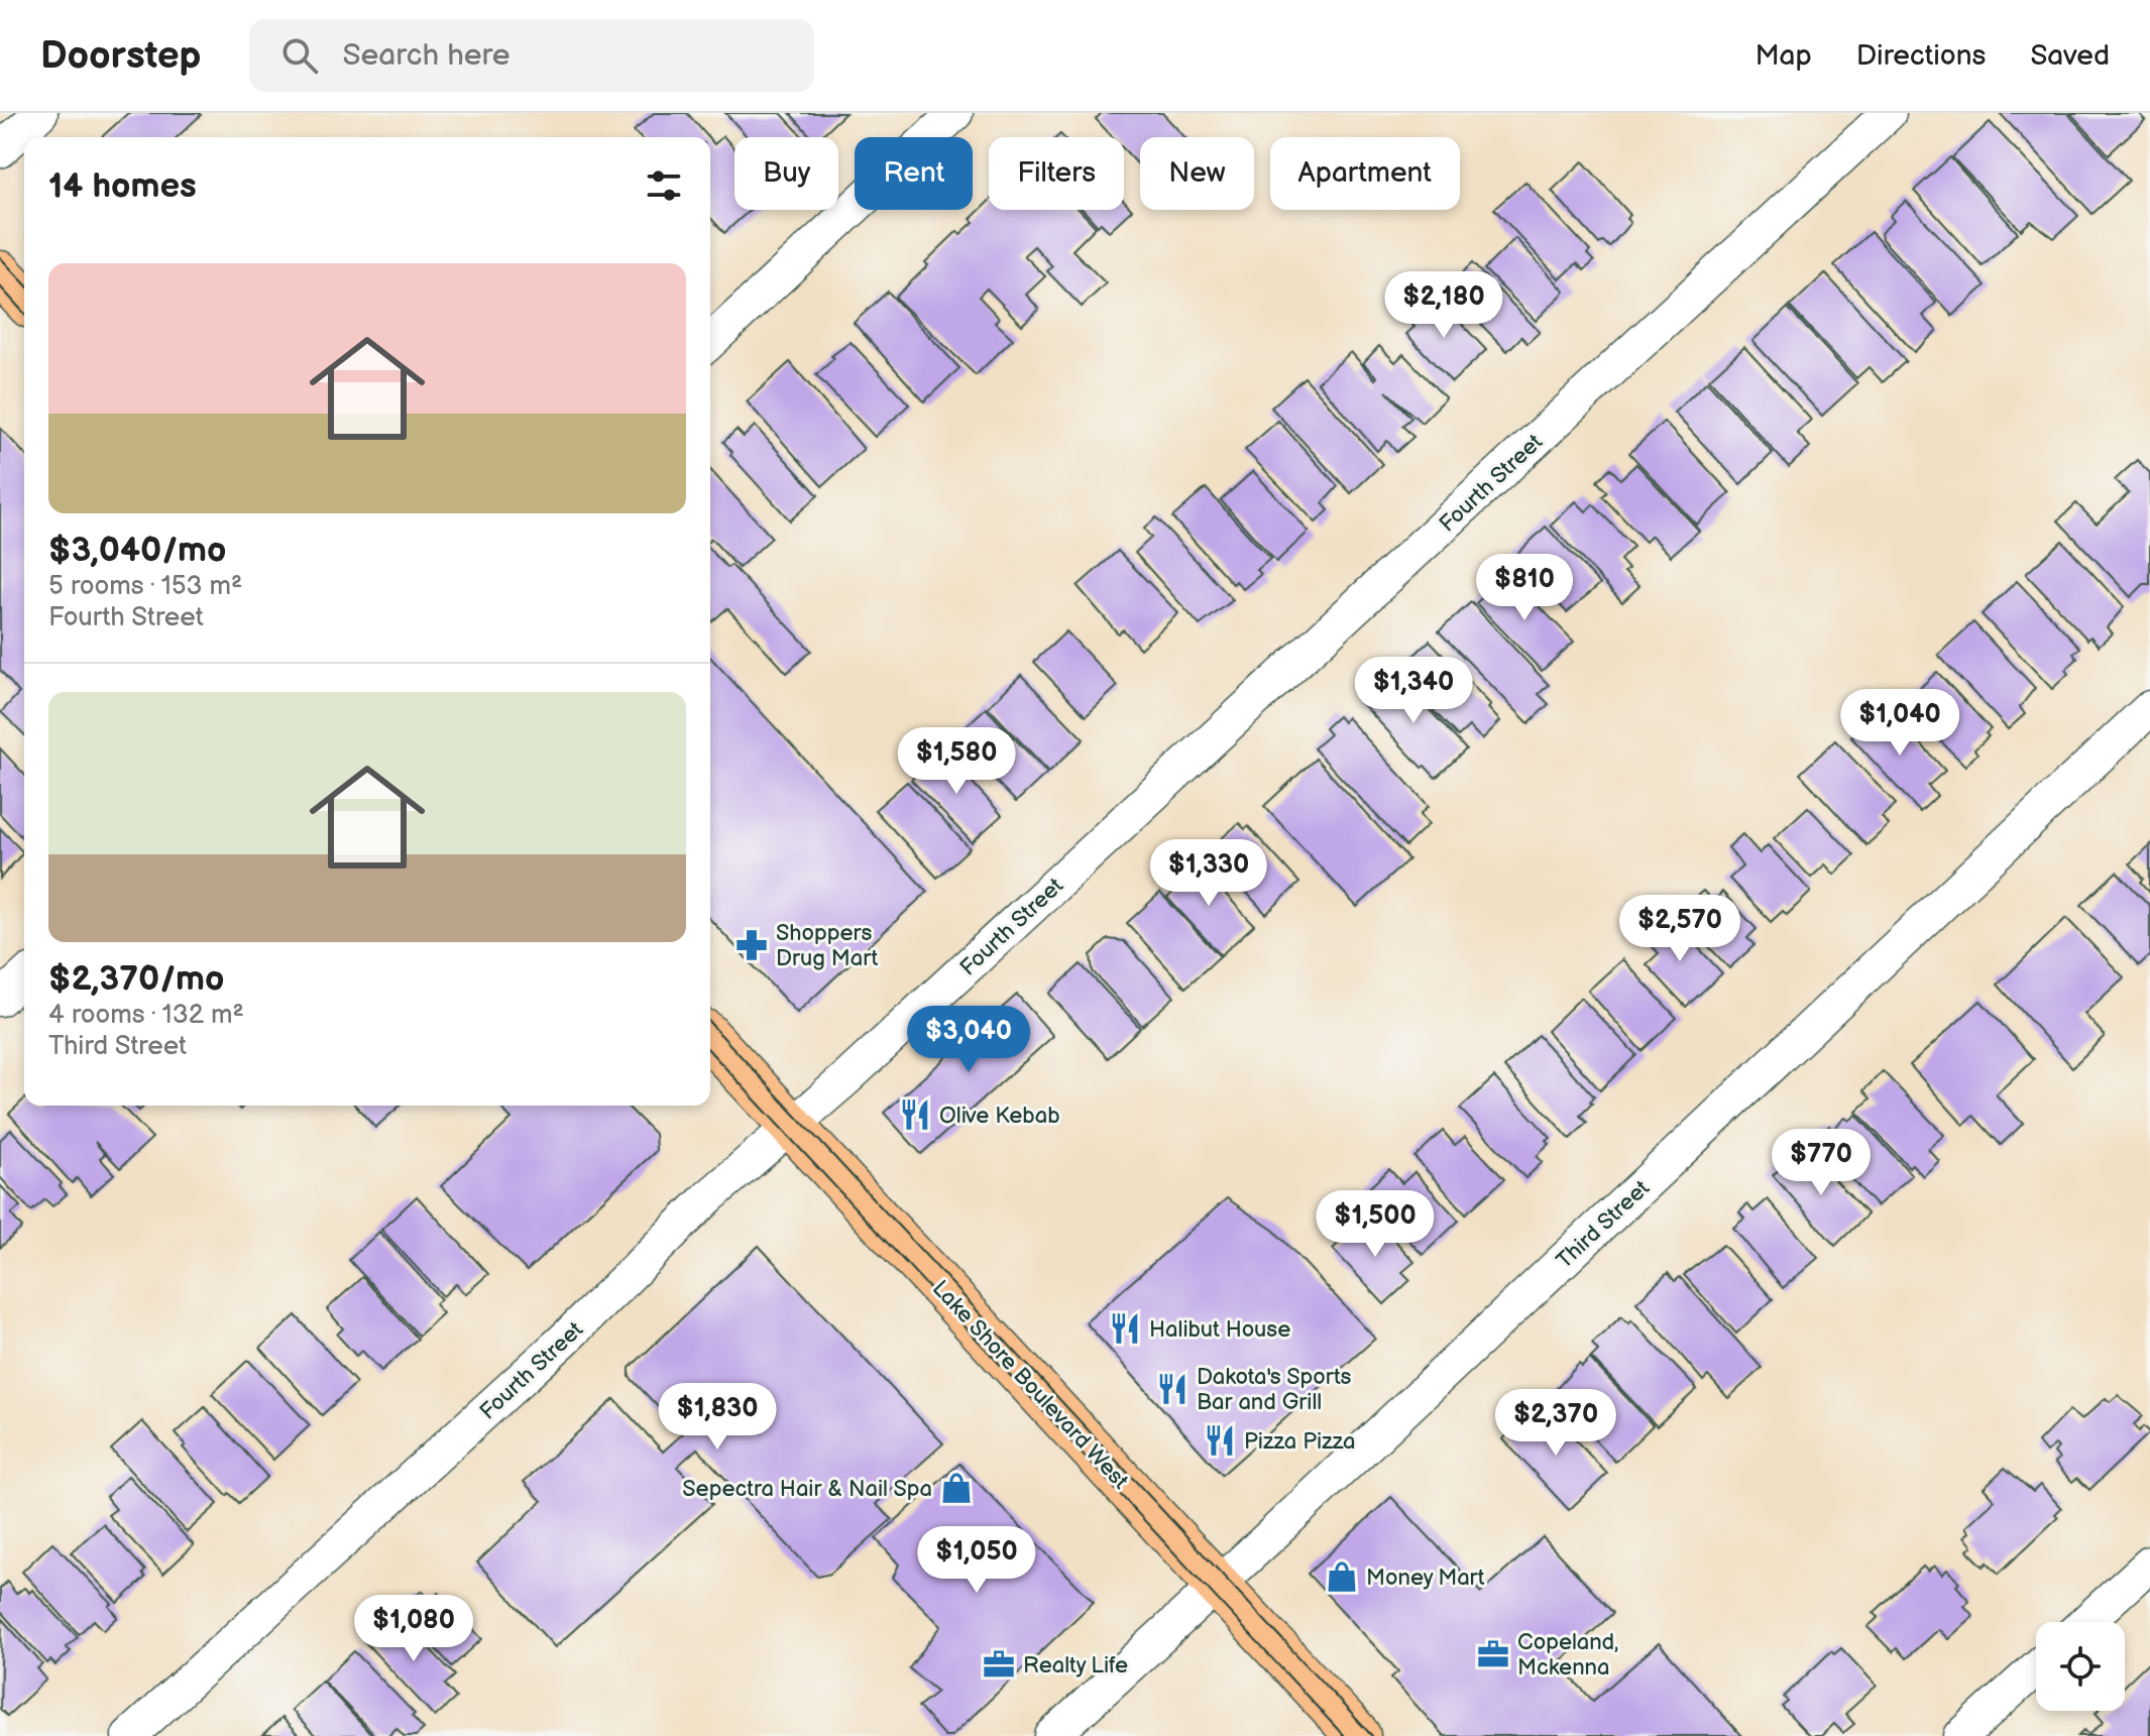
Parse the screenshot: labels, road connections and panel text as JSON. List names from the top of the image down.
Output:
{
  "streets": {
    "main road": ["Lake Shore Boulevard West"],
    "street": ["Fourth Street", "Third Street"]
  },
  "crossings": [
    ["Fourth Street", "Lake Shore Boulevard West"],
    ["Third Street", "Lake Shore Boulevard West"]
  ],
  "places": {
    "pharmacy": ["Shoppers Drug Mart"],
    "restaurant": [
      "Olive Kebab",
      "Halibut House",
      "Dakota's Sports Bar and Grill",
      "Pizza Pizza"
    ],
    "shop": ["Sepectra Hair & Nail Spa", "Money Mart"],
    "office": ["Copeland, Mckenna", "Realty Life"]
  },
  "page": {
    "header": "Doorstep",
    "search": "Search here",
    "nav": ["Map", "Directions", "Saved"],
    "chip": [
      "Buy",
      "Rent",
      "Filters",
      "New",
      "Apartment"
    ],
    "heading": "14 homes",
    "list": [
      {
        "name": "$3,040/mo",
        "note": "5 rooms · 153 m² · Fourth Street"
      },
      {
        "name": "$2,370/mo",
        "note": "4 rooms · 132 m² · Third Street"
      }
    ],
    "price": [
      "$2,180",
      "$810",
      "$1,340",
      "$1,040",
      "$1,580",
      "$1,330",
      "$2,570",
      "$3,040",
      "$770",
      "$1,500",
      "$1,830",
      "$2,370",
      "$1,050",
      "$1,080"
    ]
  }
}
